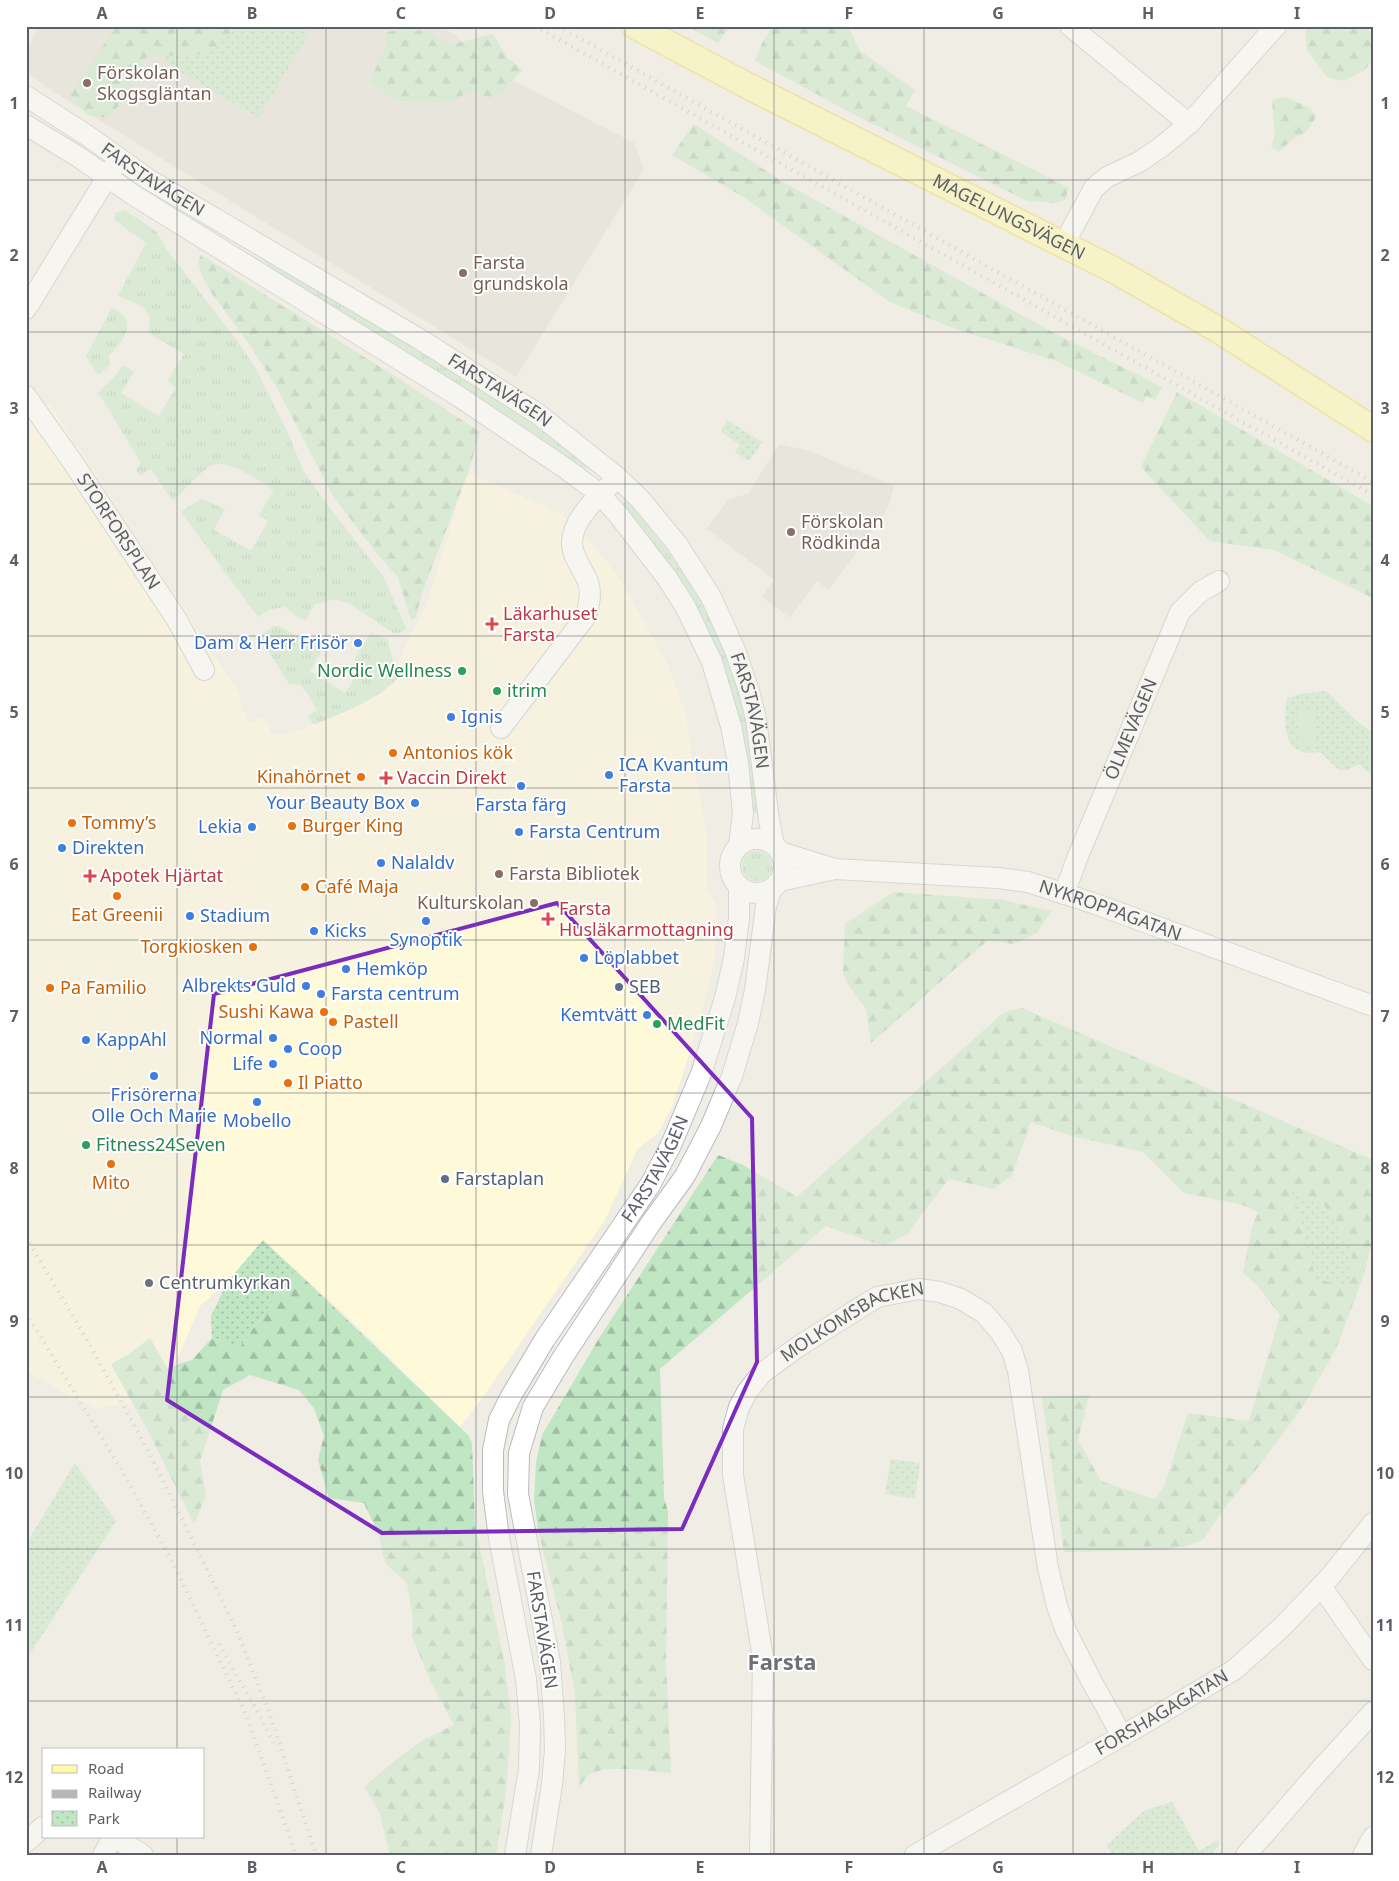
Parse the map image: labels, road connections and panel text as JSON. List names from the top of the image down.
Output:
{
  "streets": {
    "main road": ["MAGELUNGSVÄGEN"],
    "street": [
      "FARSTAVÄGEN",
      "STORFORSPLAN",
      "ÖLMEVÄGEN",
      "NYKROPPAGATAN",
      "MOLKOMSBACKEN",
      "FORSHAGAGATAN"
    ]
  },
  "crossings": [
    ["FARSTAVÄGEN", "NYKROPPAGATAN"],
    ["ÖLMEVÄGEN", "NYKROPPAGATAN"],
    ["MOLKOMSBACKEN", "FORSHAGAGATAN"]
  ],
  "districts": ["Farsta"],
  "places": {
    "other": [
      "Förskolan Skogsgläntan",
      "Farsta grundskola",
      "Förskolan Rödkinda",
      "Dam & Herr Frisör",
      "Nordic Wellness",
      "itrim",
      "Ignis",
      "Antonios kök",
      "ICA Kvantum Farsta",
      "Kinahörnet",
      "Farsta färg",
      "Your Beauty Box",
      "Tommy’s",
      "Burger King",
      "Lekia",
      "Farsta Centrum",
      "Direkten",
      "Nalaldv",
      "Farsta Bibliotek",
      "Café Maja",
      "Eat Greenii",
      "Kulturskolan",
      "Stadium",
      "Synoptik",
      "Kicks",
      "Torgkiosken",
      "Löplabbet",
      "Hemköp",
      "Albrekts Guld",
      "SEB",
      "Pa Familio",
      "Farsta centrum",
      "Sushi Kawa",
      "Kemtvätt",
      "Pastell",
      "MedFit",
      "Normal",
      "KappAhl",
      "Coop",
      "Life",
      "Frisörerna Olle Och Marie",
      "Il Piatto",
      "Mobello",
      "Fitness24Seven",
      "Mito",
      "Farstaplan",
      "Centrumkyrkan"
    ],
    "health": [
      "Läkarhuset Farsta",
      "Vaccin Direkt",
      "Apotek Hjärtat",
      "Farsta Husläkarmottagning"
    ]
  },
  "legend": ["Road", "Railway", "Park"],
  "grid": {
    "columns": [
      "A",
      "B",
      "C",
      "D",
      "E",
      "F",
      "G",
      "H",
      "I"
    ],
    "rows": [
      "1",
      "2",
      "3",
      "4",
      "5",
      "6",
      "7",
      "8",
      "9",
      "10",
      "11",
      "12"
    ]
  }
}
